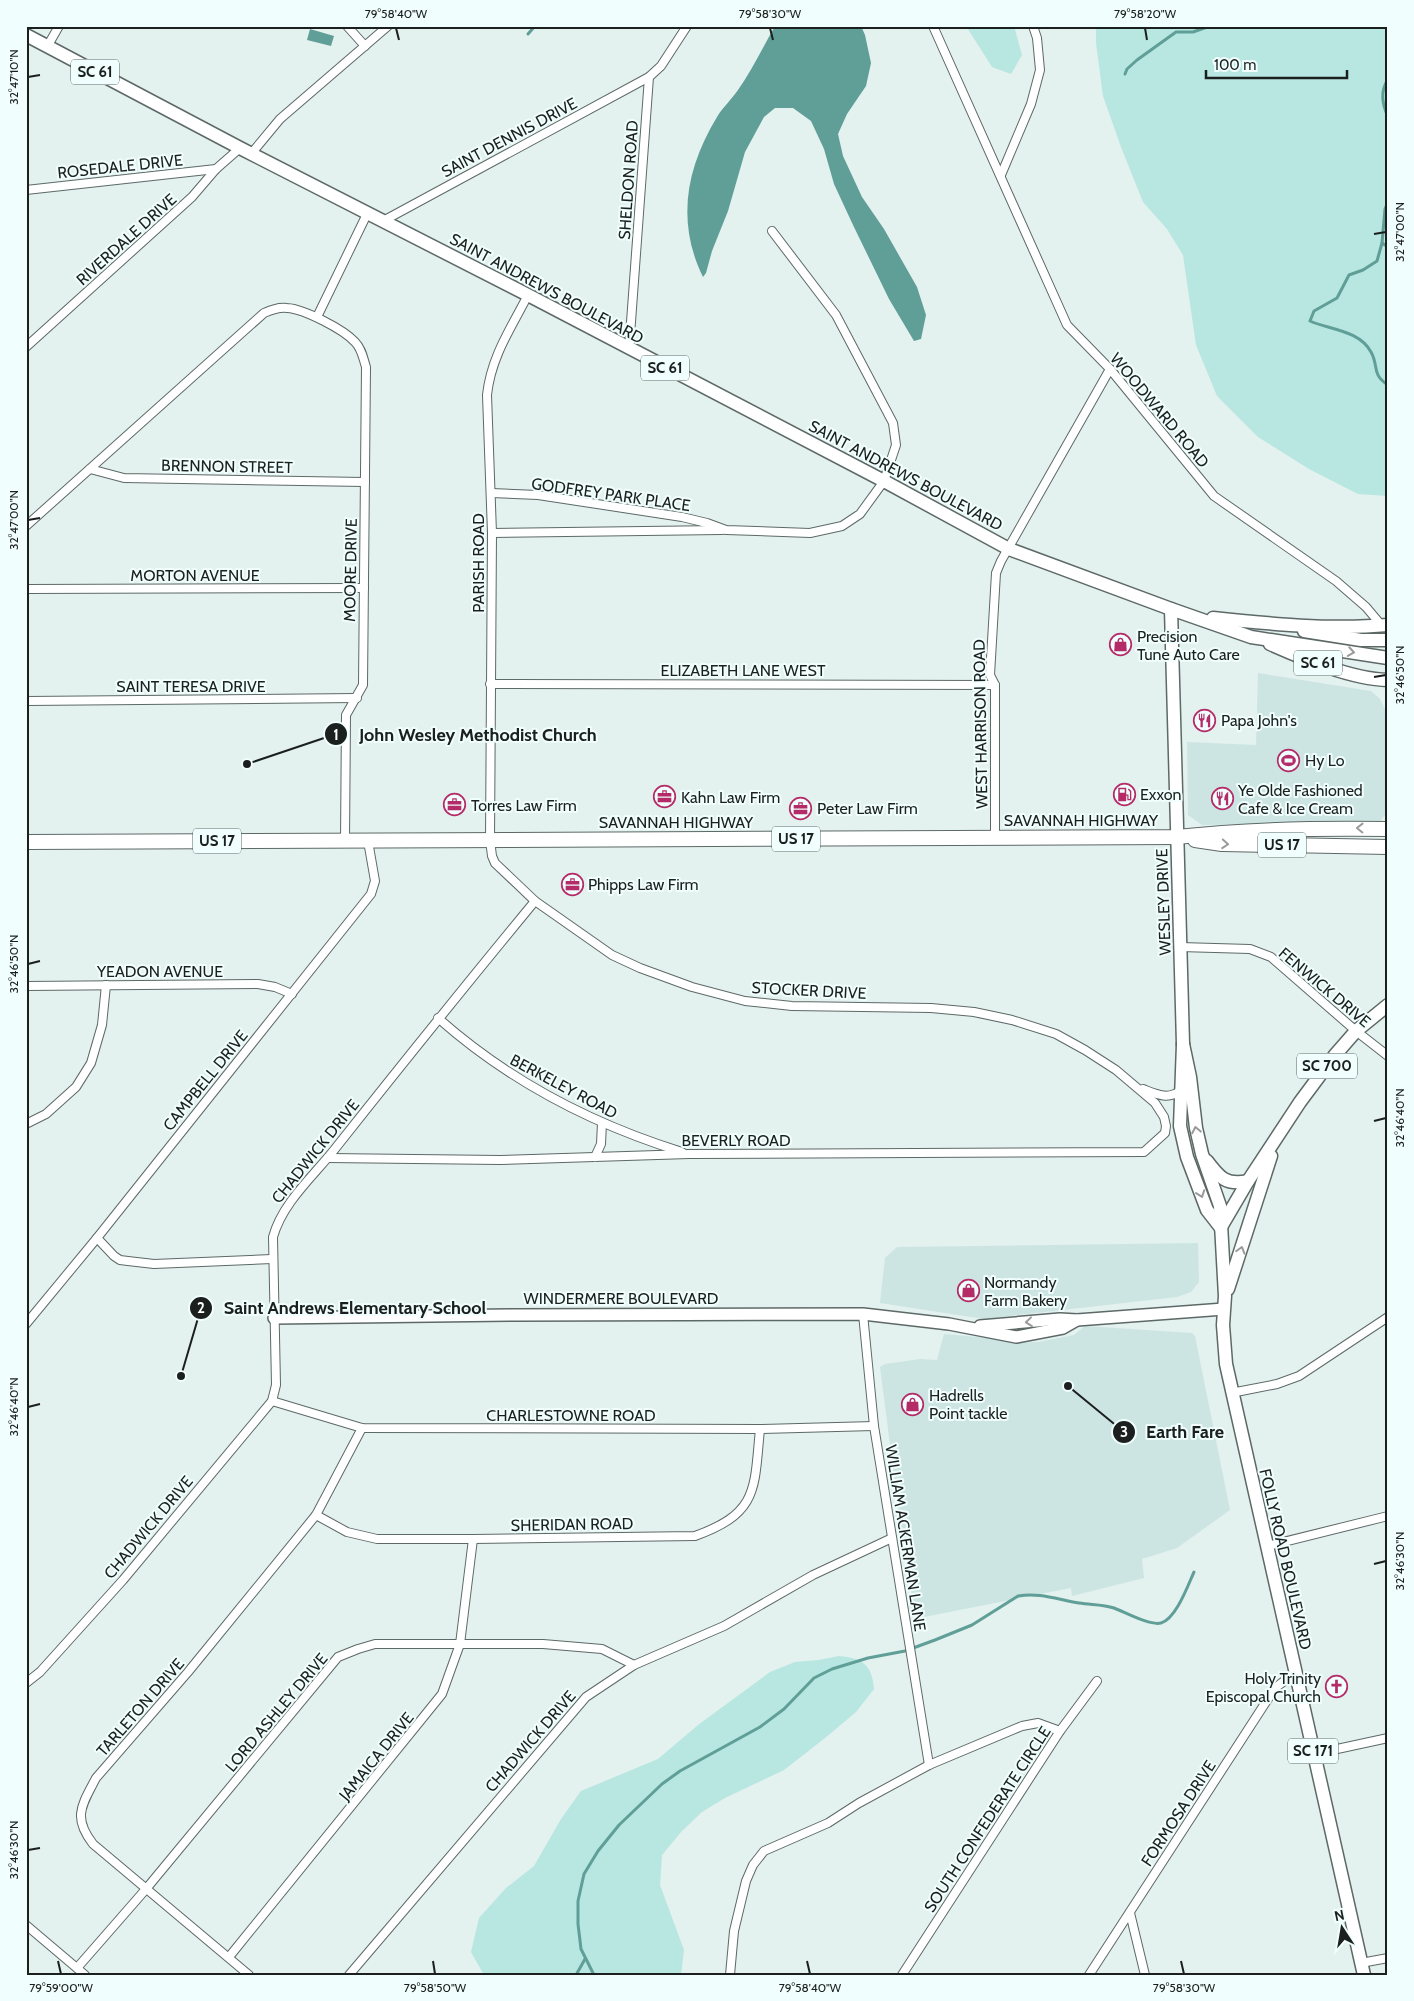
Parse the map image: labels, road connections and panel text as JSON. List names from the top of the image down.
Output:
{
  "streets": {
    "highway": ["SAVANNAH HIGHWAY", "US 17"],
    "main road": [
      "SC 61",
      "SAINT ANDREWS BOULEVARD",
      "WESLEY DRIVE",
      "SC 700",
      "FOLLY ROAD BOULEVARD",
      "SC 171"
    ],
    "street": [
      "SAINT DENNIS DRIVE",
      "ROSEDALE DRIVE",
      "SHELDON ROAD",
      "RIVERDALE DRIVE",
      "WOODWARD ROAD",
      "BRENNON STREET",
      "GODFREY PARK PLACE",
      "PARISH ROAD",
      "MOORE DRIVE",
      "MORTON AVENUE",
      "ELIZABETH LANE WEST",
      "SAINT TERESA DRIVE",
      "WEST HARRISON ROAD",
      "YEADON AVENUE",
      "FENWICK DRIVE",
      "STOCKER DRIVE",
      "CAMPBELL DRIVE",
      "BERKELEY ROAD",
      "BEVERLY ROAD",
      "CHADWICK DRIVE",
      "WINDERMERE BOULEVARD",
      "CHARLESTOWNE ROAD",
      "SHERIDAN ROAD",
      "WILLIAM ACKERMAN LANE",
      "TARLETON DRIVE",
      "LORD ASHLEY DRIVE",
      "JAMAICA DRIVE",
      "FORMOSA DRIVE",
      "SOUTH CONFEDERATE CIRCLE"
    ]
  },
  "crossings": [
    ["SC 61", "SAINT ANDREWS BOULEVARD"],
    ["SAINT DENNIS DRIVE", "SHELDON ROAD"],
    ["SAINT DENNIS DRIVE", "SAINT ANDREWS BOULEVARD"],
    ["ROSEDALE DRIVE", "RIVERDALE DRIVE"],
    ["SHELDON ROAD", "SAINT ANDREWS BOULEVARD"],
    ["RIVERDALE DRIVE", "SAINT ANDREWS BOULEVARD"],
    ["SAINT ANDREWS BOULEVARD", "WOODWARD ROAD"],
    ["SAINT ANDREWS BOULEVARD", "GODFREY PARK PLACE"],
    ["SAINT ANDREWS BOULEVARD", "PARISH ROAD"],
    ["SAINT ANDREWS BOULEVARD", "WEST HARRISON ROAD"],
    ["SAINT ANDREWS BOULEVARD", "WESLEY DRIVE"],
    ["WOODWARD ROAD", "WEST HARRISON ROAD"],
    ["BRENNON STREET", "MOORE DRIVE"],
    ["GODFREY PARK PLACE", "PARISH ROAD"],
    ["PARISH ROAD", "ELIZABETH LANE WEST"],
    ["PARISH ROAD", "SAVANNAH HIGHWAY"],
    ["PARISH ROAD", "STOCKER DRIVE"],
    ["MOORE DRIVE", "MORTON AVENUE"],
    ["MOORE DRIVE", "SAINT TERESA DRIVE"],
    ["MOORE DRIVE", "SAVANNAH HIGHWAY"],
    ["ELIZABETH LANE WEST", "WEST HARRISON ROAD"],
    ["WEST HARRISON ROAD", "SAVANNAH HIGHWAY"],
    ["SAVANNAH HIGHWAY", "WESLEY DRIVE"],
    ["SAVANNAH HIGHWAY", "STOCKER DRIVE"],
    ["SAVANNAH HIGHWAY", "CAMPBELL DRIVE"],
    ["WESLEY DRIVE", "FENWICK DRIVE"],
    ["WESLEY DRIVE", "STOCKER DRIVE"],
    ["WESLEY DRIVE", "FOLLY ROAD BOULEVARD"],
    ["YEADON AVENUE", "CAMPBELL DRIVE"],
    ["FENWICK DRIVE", "FOLLY ROAD BOULEVARD"],
    ["STOCKER DRIVE", "BEVERLY ROAD"],
    ["STOCKER DRIVE", "CHADWICK DRIVE"],
    ["BERKELEY ROAD", "BEVERLY ROAD"],
    ["BERKELEY ROAD", "CHADWICK DRIVE"],
    ["BEVERLY ROAD", "CHADWICK DRIVE"],
    ["CHADWICK DRIVE", "WINDERMERE BOULEVARD"],
    ["CHADWICK DRIVE", "CHARLESTOWNE ROAD"],
    ["CHADWICK DRIVE", "WILLIAM ACKERMAN LANE"],
    ["CHADWICK DRIVE", "LORD ASHLEY DRIVE"],
    ["WINDERMERE BOULEVARD", "WILLIAM ACKERMAN LANE"],
    ["WINDERMERE BOULEVARD", "FOLLY ROAD BOULEVARD"],
    ["CHARLESTOWNE ROAD", "SHERIDAN ROAD"],
    ["CHARLESTOWNE ROAD", "WILLIAM ACKERMAN LANE"],
    ["CHARLESTOWNE ROAD", "TARLETON DRIVE"],
    ["SHERIDAN ROAD", "TARLETON DRIVE"],
    ["SHERIDAN ROAD", "JAMAICA DRIVE"],
    ["FOLLY ROAD BOULEVARD", "FORMOSA DRIVE"],
    ["TARLETON DRIVE", "LORD ASHLEY DRIVE"],
    ["TARLETON DRIVE", "JAMAICA DRIVE"],
    ["LORD ASHLEY DRIVE", "JAMAICA DRIVE"]
  ],
  "places": {
    "shop": ["Precision Tune Auto Care", "Normandy Farm Bakery", "Hadrells Point tackle"],
    "restaurant": ["Papa John's", "Ye Olde Fashioned Cafe & Ice Cream"],
    "sports": ["Hy Lo"],
    "other": ["John Wesley Methodist Church", "Saint Andrews Elementary School", "Earth Fare"],
    "fuel station": ["Exxon"],
    "office": [
      "Kahn Law Firm",
      "Torres Law Firm",
      "Peter Law Firm",
      "Phipps Law Firm"
    ],
    "church": ["Holy Trinity Episcopal Church"]
  },
  "scale_bar": "100 m",
  "north": "top",
  "coordinates": [
    "79°58'40\"W",
    "79°58'30\"W",
    "79°58'20\"W",
    "32°47'10\"N",
    "32°47'00\"N",
    "32°46'50\"N",
    "32°46'40\"N",
    "32°46'30\"N",
    "79°59'00\"W",
    "79°58'50\"W"
  ]
}
